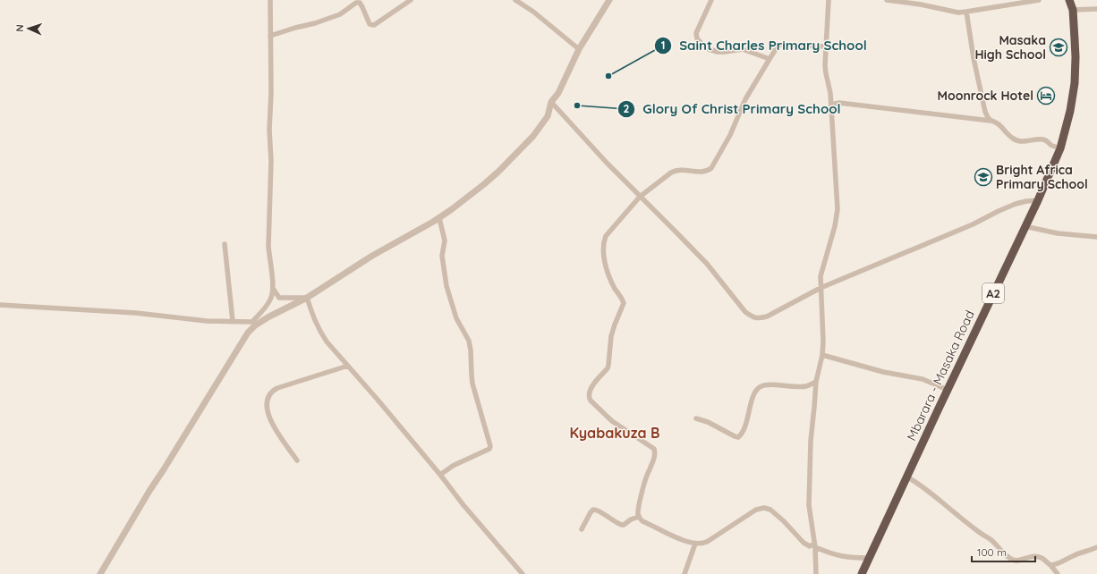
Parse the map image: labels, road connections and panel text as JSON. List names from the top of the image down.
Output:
{
  "streets": {
    "highway": ["A2", "Mbarara - Masaka Road"]
  },
  "districts": ["Kyabakuza B"],
  "places": {
    "school or university": ["Masaka High School", "Bright Africa Primary School"],
    "other": ["Saint Charles Primary School", "Glory Of Christ Primary School"],
    "hotel": ["Moonrock Hotel"]
  },
  "scale_bar": "100 m",
  "north": "left"
}
